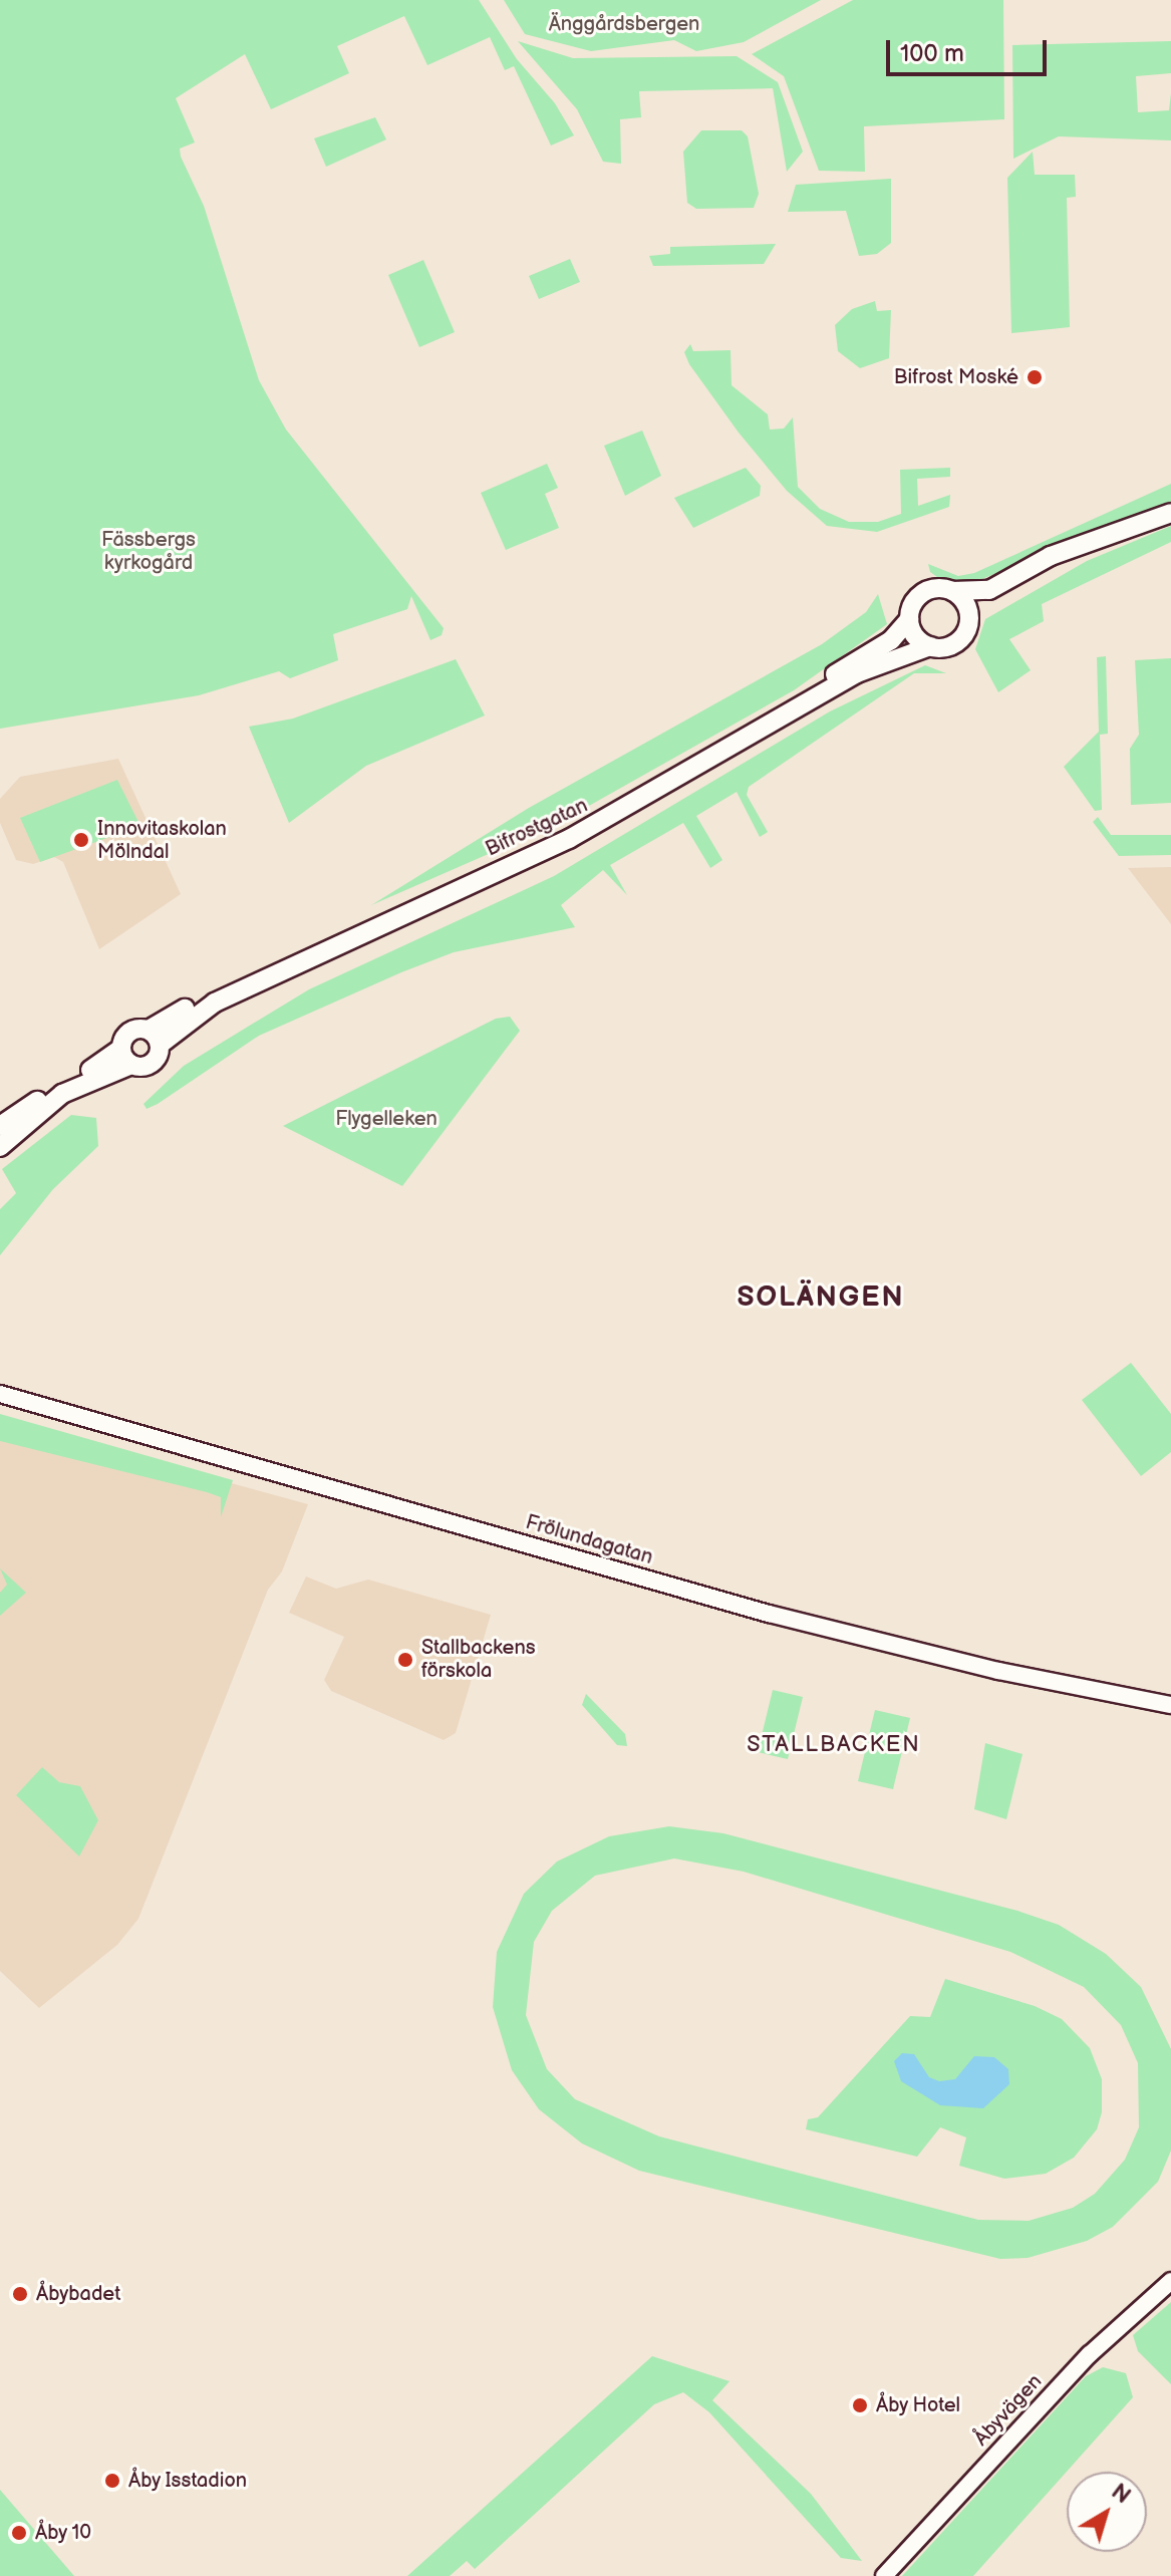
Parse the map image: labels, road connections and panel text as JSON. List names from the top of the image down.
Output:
{
  "streets": {
    "main road": ["Bifrostgatan"],
    "street": ["Frölundagatan", "Åbyvägen"]
  },
  "districts": ["SOLÄNGEN", "STALLBACKEN"],
  "parks": ["Änggårdsbergen", "Fässbergs kyrkogård", "Flygelleken"],
  "places": [
    "Bifrost Moské",
    "Innovitaskolan Mölndal",
    "Stallbackens förskola",
    "Åbybadet",
    "Åby Hotel",
    "Åby Isstadion",
    "Åby 10"
  ],
  "scale_bar": "100 m",
  "north": "top right"
}
